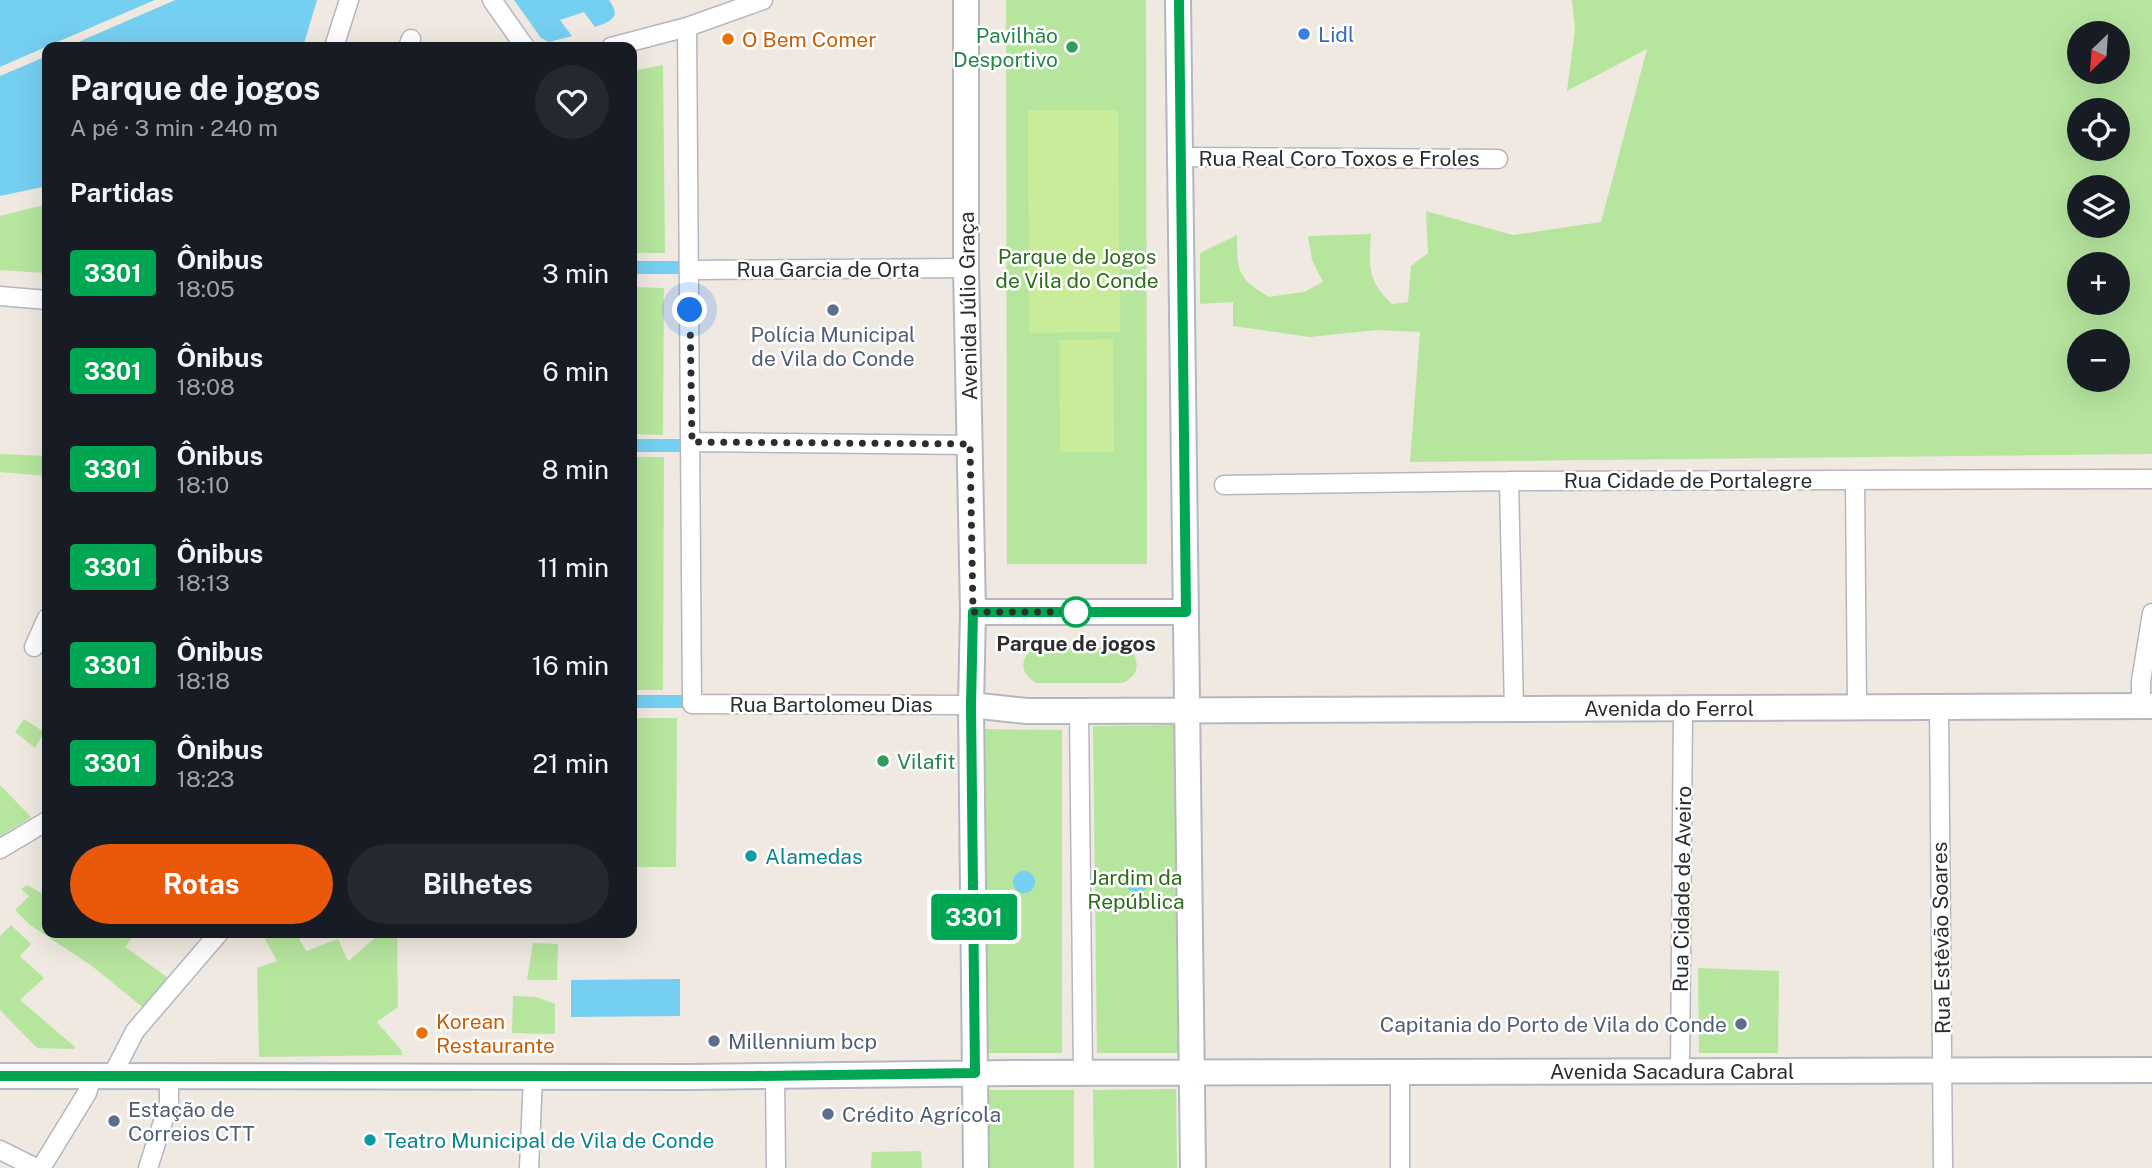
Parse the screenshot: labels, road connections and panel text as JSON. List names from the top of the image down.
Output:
{
  "streets": {
    "street": [
      "Rua Real Coro Toxos e Froles",
      "Rua Garcia de Orta",
      "Avenida Júlio Graça",
      "Rua Cidade de Portalegre",
      "Rua Bartolomeu Dias",
      "Avenida do Ferrol",
      "Rua Cidade de Aveiro",
      "Rua Estêvão Soares",
      "Avenida Sacadura Cabral"
    ]
  },
  "crossings": [
    ["Rua Garcia de Orta", "Avenida Júlio Graça"],
    ["Avenida Júlio Graça", "Rua Bartolomeu Dias"],
    ["Avenida do Ferrol", "Rua Cidade de Aveiro"],
    ["Avenida do Ferrol", "Rua Estêvão Soares"],
    ["Rua Cidade de Aveiro", "Avenida Sacadura Cabral"],
    ["Rua Estêvão Soares", "Avenida Sacadura Cabral"]
  ],
  "parks": ["Parque de Jogos de Vila do Conde", "Jardim da República"],
  "places": [
    "Lidl",
    "O Bem Comer",
    "Pavilhão Desportivo",
    "Polícia Municipal de Vila do Conde",
    "Parque de jogos",
    "Vilafit",
    "Alamedas",
    "Capitania do Porto de Vila do Conde",
    "Korean Restaurante",
    "Millennium bcp",
    "Crédito Agrícola",
    "Estação de Correios CTT",
    "Teatro Municipal de Vila de Conde"
  ],
  "lines": ["bus line 3301"],
  "north": "bottom left",
  "page": {
    "on_map": "3301",
    "map_buttons": ["+", "−"],
    "heading": [
      ["Parque de jogos", "A pé · 3 min · 240 m"],
      "Partidas"
    ],
    "list": [
      {
        "mark": "3301",
        "name": "Ônibus",
        "note": "18:05",
        "value": "3 min"
      },
      {
        "mark": "3301",
        "name": "Ônibus",
        "note": "18:08",
        "value": "6 min"
      },
      {
        "mark": "3301",
        "name": "Ônibus",
        "note": "18:10",
        "value": "8 min"
      },
      {
        "mark": "3301",
        "name": "Ônibus",
        "note": "18:13",
        "value": "11 min"
      },
      {
        "mark": "3301",
        "name": "Ônibus",
        "note": "18:18",
        "value": "16 min"
      },
      {
        "mark": "3301",
        "name": "Ônibus",
        "note": "18:23",
        "value": "21 min"
      }
    ],
    "buttons": ["Rotas", "Bilhetes"]
  }
}
